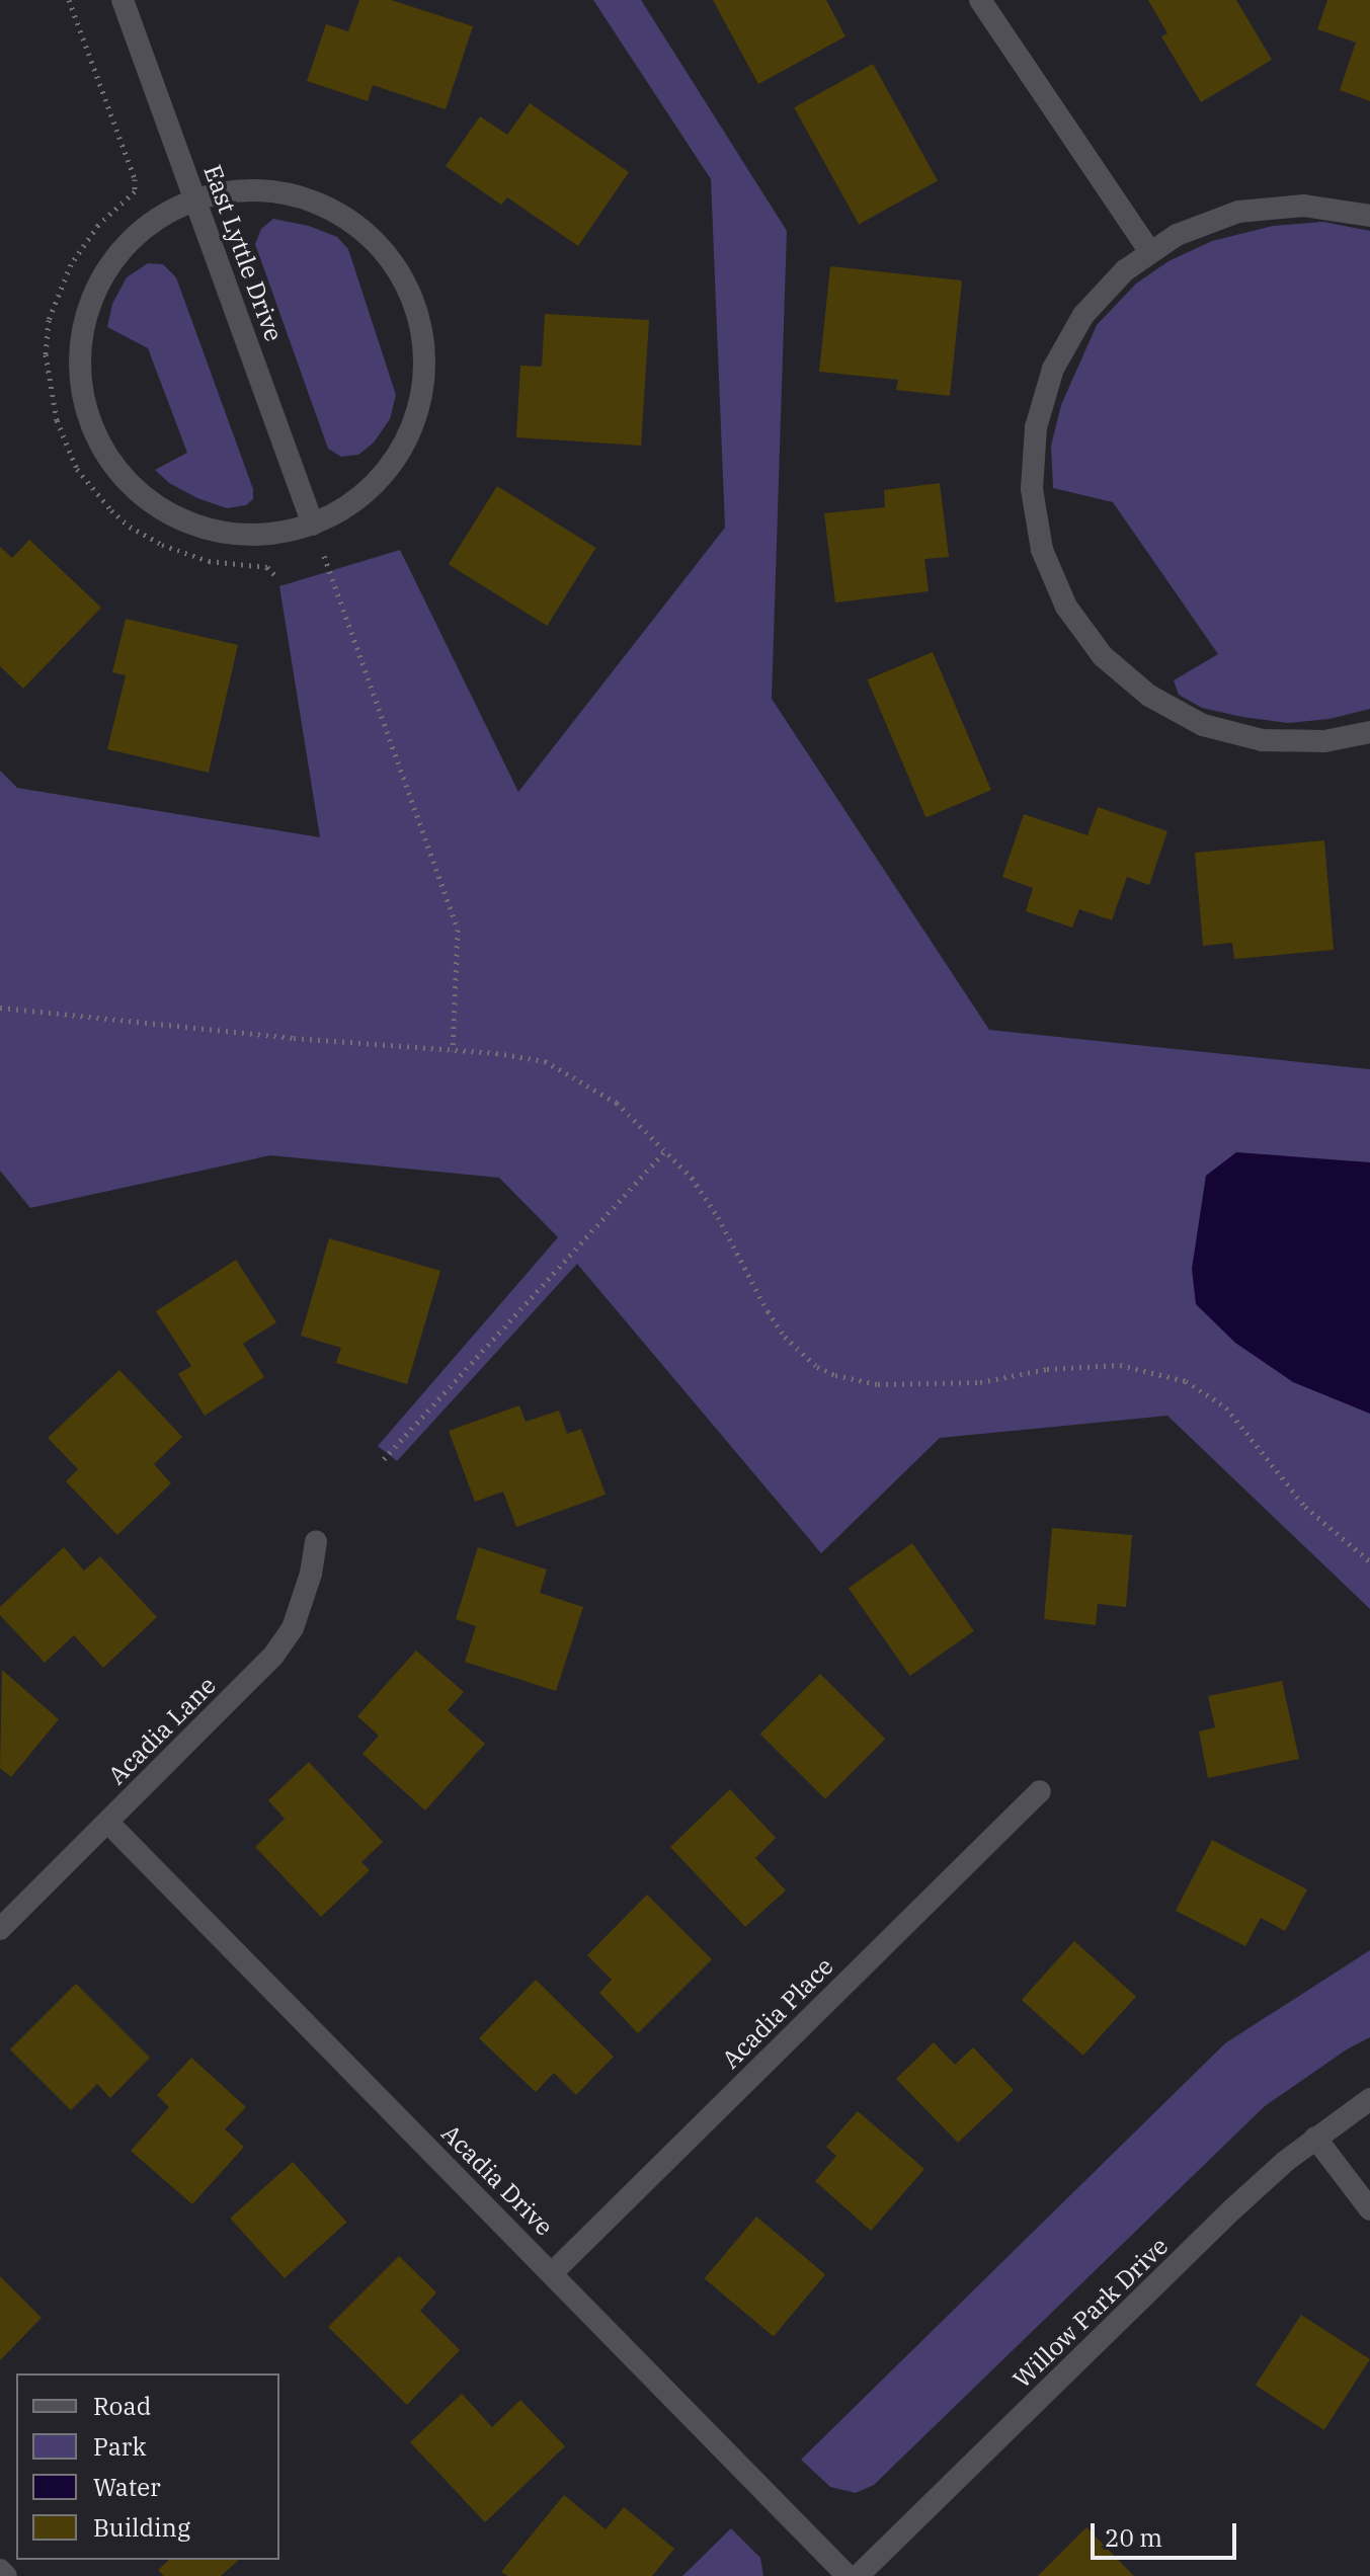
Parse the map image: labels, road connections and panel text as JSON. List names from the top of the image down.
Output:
{
  "streets": {
    "street": [
      "East Lyttle Drive",
      "Acadia Lane",
      "Acadia Place",
      "Acadia Drive",
      "Willow Park Drive"
    ]
  },
  "crossings": [
    ["Acadia Lane", "Acadia Drive"],
    ["Acadia Place", "Acadia Drive"]
  ],
  "legend": [
    "Road",
    "Park",
    "Water",
    "Building"
  ],
  "scale_bar": "20 m"
}
